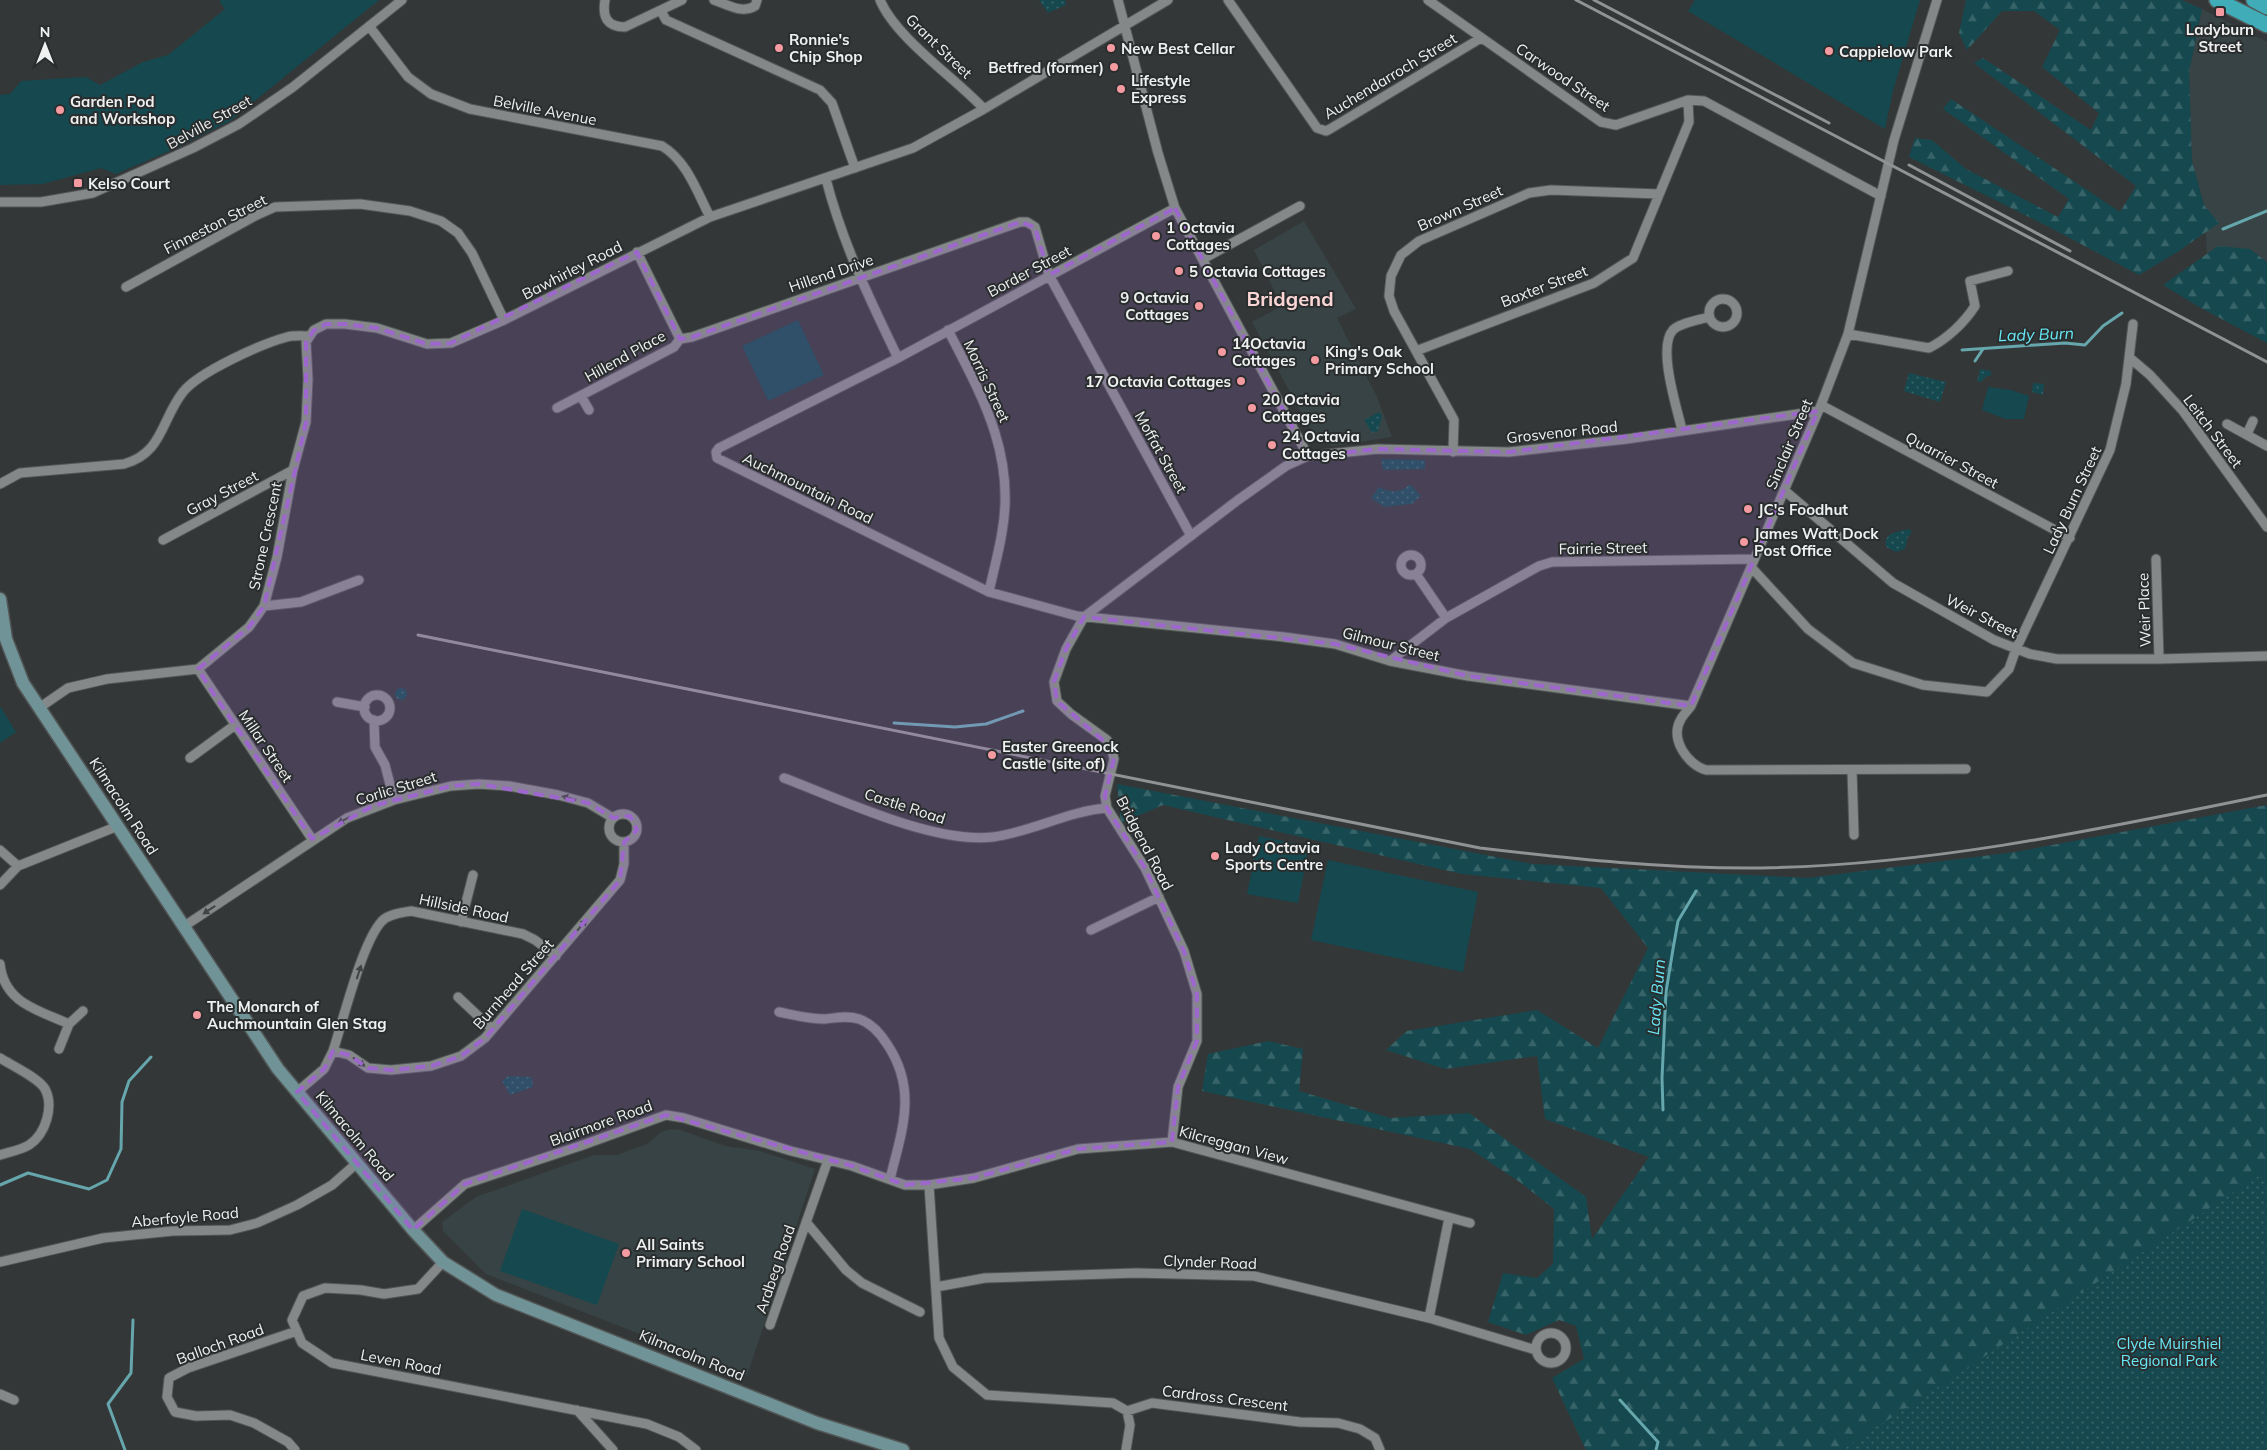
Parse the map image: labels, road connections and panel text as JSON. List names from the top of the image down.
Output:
{
  "streets": {
    "main road": ["Kilmacolm Road"],
    "street": [
      "Grant Street",
      "Auchendarroch Street",
      "Carwood Street",
      "Belville Avenue",
      "Belville Street",
      "Brown Street",
      "Finneston Street",
      "Bawhirley Road",
      "Border Street",
      "Hillend Drive",
      "Baxter Street",
      "Hillend Place",
      "Morris Street",
      "Leitch Street",
      "Grosvenor Road",
      "Sinclair Street",
      "Moffat Street",
      "Quarrier Street",
      "Auchmountain Road",
      "Gray Street",
      "Lady Burn Street",
      "Strone Crescent",
      "Fairrie Street",
      "Weir Place",
      "Weir Street",
      "Gilmour Street",
      "Millar Street",
      "Corlic Street",
      "Castle Road",
      "Bridgend Road",
      "Hillside Road",
      "Burnhead Street",
      "Blairmore Road",
      "Kilcreggan View",
      "Aberfoyle Road",
      "Clynder Road",
      "Ardbeg Road",
      "Balloch Road",
      "Leven Road",
      "Cardross Crescent"
    ]
  },
  "crossings": [
    ["Grant Street", "Bawhirley Road"],
    ["Auchendarroch Street", "Carwood Street"],
    ["Carwood Street", "Baxter Street"],
    ["Belville Avenue", "Belville Street"],
    ["Belville Avenue", "Bawhirley Road"],
    ["Brown Street", "Baxter Street"],
    ["Brown Street", "Grosvenor Road"],
    ["Finneston Street", "Bawhirley Road"],
    ["Bawhirley Road", "Strone Crescent"],
    ["Border Street", "Hillend Drive"],
    ["Border Street", "Morris Street"],
    ["Border Street", "Moffat Street"],
    ["Border Street", "Auchmountain Road"],
    ["Hillend Drive", "Hillend Place"],
    ["Hillend Drive", "Moffat Street"],
    ["Morris Street", "Auchmountain Road"],
    ["Leitch Street", "Lady Burn Street"],
    ["Grosvenor Road", "Sinclair Street"],
    ["Grosvenor Road", "Quarrier Street"],
    ["Grosvenor Road", "Bridgend Road"],
    ["Sinclair Street", "Quarrier Street"],
    ["Sinclair Street", "Lady Burn Street"],
    ["Sinclair Street", "Fairrie Street"],
    ["Sinclair Street", "Weir Street"],
    ["Sinclair Street", "Gilmour Street"],
    ["Moffat Street", "Bridgend Road"],
    ["Quarrier Street", "Lady Burn Street"],
    ["Auchmountain Road", "Gilmour Street"],
    ["Auchmountain Road", "Bridgend Road"],
    ["Gray Street", "Strone Crescent"],
    ["Lady Burn Street", "Fairrie Street"],
    ["Lady Burn Street", "Weir Street"],
    ["Strone Crescent", "Millar Street"],
    ["Fairrie Street", "Gilmour Street"],
    ["Weir Place", "Weir Street"],
    ["Gilmour Street", "Bridgend Road"],
    ["Millar Street", "Corlic Street"],
    ["Corlic Street", "Kilmacolm Road"],
    ["Corlic Street", "Burnhead Street"],
    ["Kilmacolm Road", "Blairmore Road"],
    ["Kilmacolm Road", "Aberfoyle Road"],
    ["Castle Road", "Bridgend Road"],
    ["Bridgend Road", "Kilcreggan View"],
    ["Hillside Road", "Burnhead Street"],
    ["Blairmore Road", "Kilcreggan View"],
    ["Blairmore Road", "Ardbeg Road"],
    ["Balloch Road", "Leven Road"]
  ],
  "one_way": ["Corlic Street", "Hillside Road", "Burnhead Street"],
  "districts": ["Bridgend"],
  "water": ["Lady Burn"],
  "parks": ["Clyde Muirshiel Regional Park"],
  "places": {
    "transit": ["Ladyburn Street", "Kelso Court"],
    "other": [
      "Ronnie's Chip Shop",
      "New Best Cellar",
      "Cappielow Park",
      "Betfred (former)",
      "Lifestyle Express",
      "Garden Pod and Workshop",
      "1 Octavia Cottages",
      "5 Octavia Cottages",
      "9 Octavia Cottages",
      "14Octavia Cottages",
      "King's Oak Primary School",
      "17 Octavia Cottages",
      "20 Octavia Cottages",
      "24 Octavia Cottages",
      "JC's Foodhut",
      "James Watt Dock Post Office",
      "Easter Greenock Castle (site of)",
      "Lady Octavia Sports Centre",
      "The Monarch of Auchmountain Glen Stag",
      "All Saints Primary School"
    ]
  },
  "north": "top"
}
